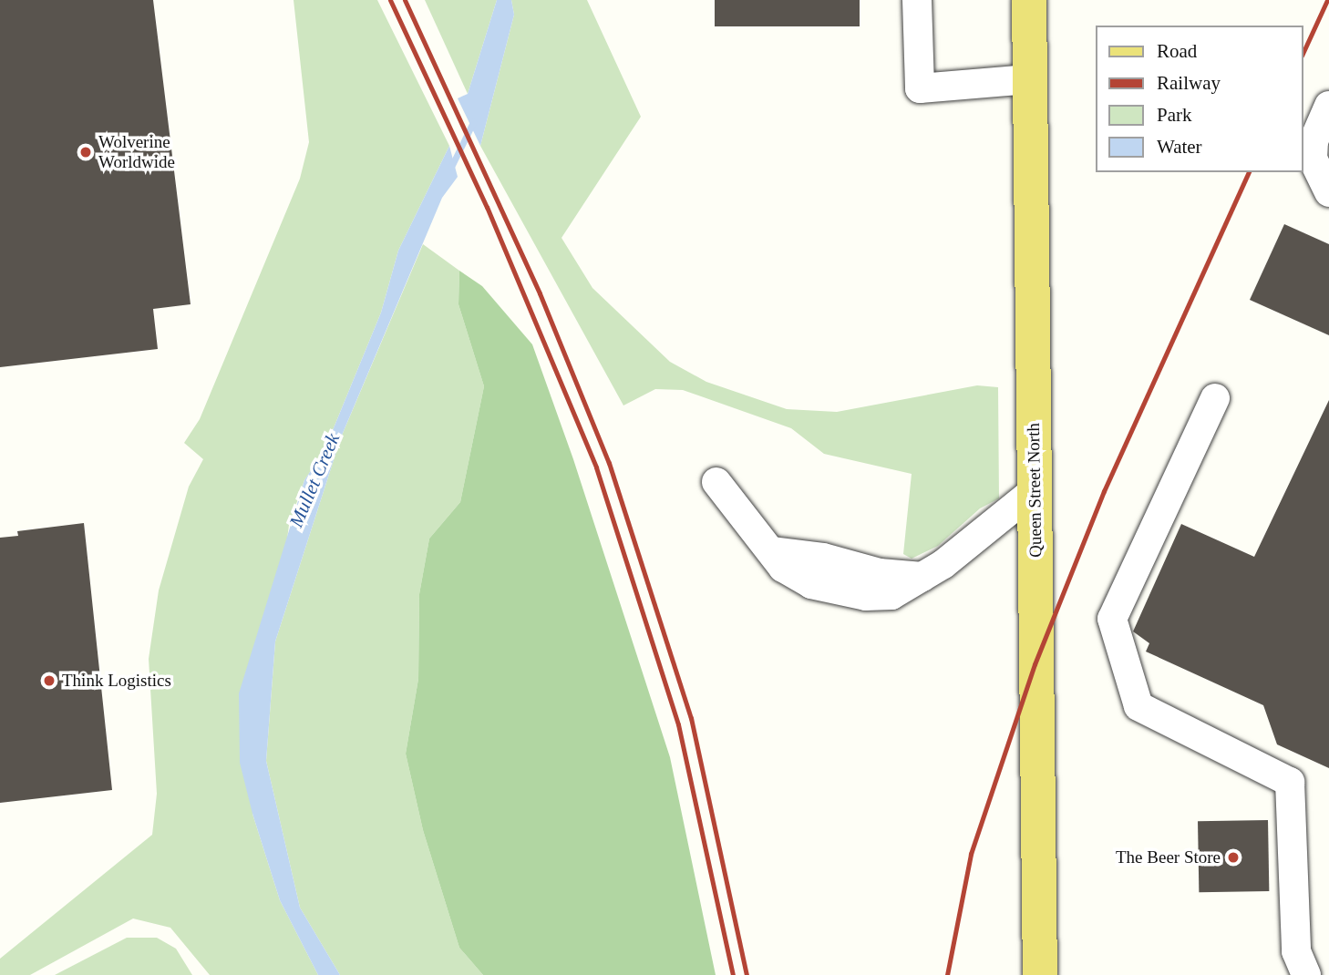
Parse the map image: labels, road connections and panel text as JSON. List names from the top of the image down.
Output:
{
  "streets": {
    "main road": ["Queen Street North"]
  },
  "water": ["Mullet Creek"],
  "places": ["Wolverine Worldwide", "Think Logistics", "The Beer Store"],
  "legend": [
    "Road",
    "Railway",
    "Park",
    "Water"
  ]
}
